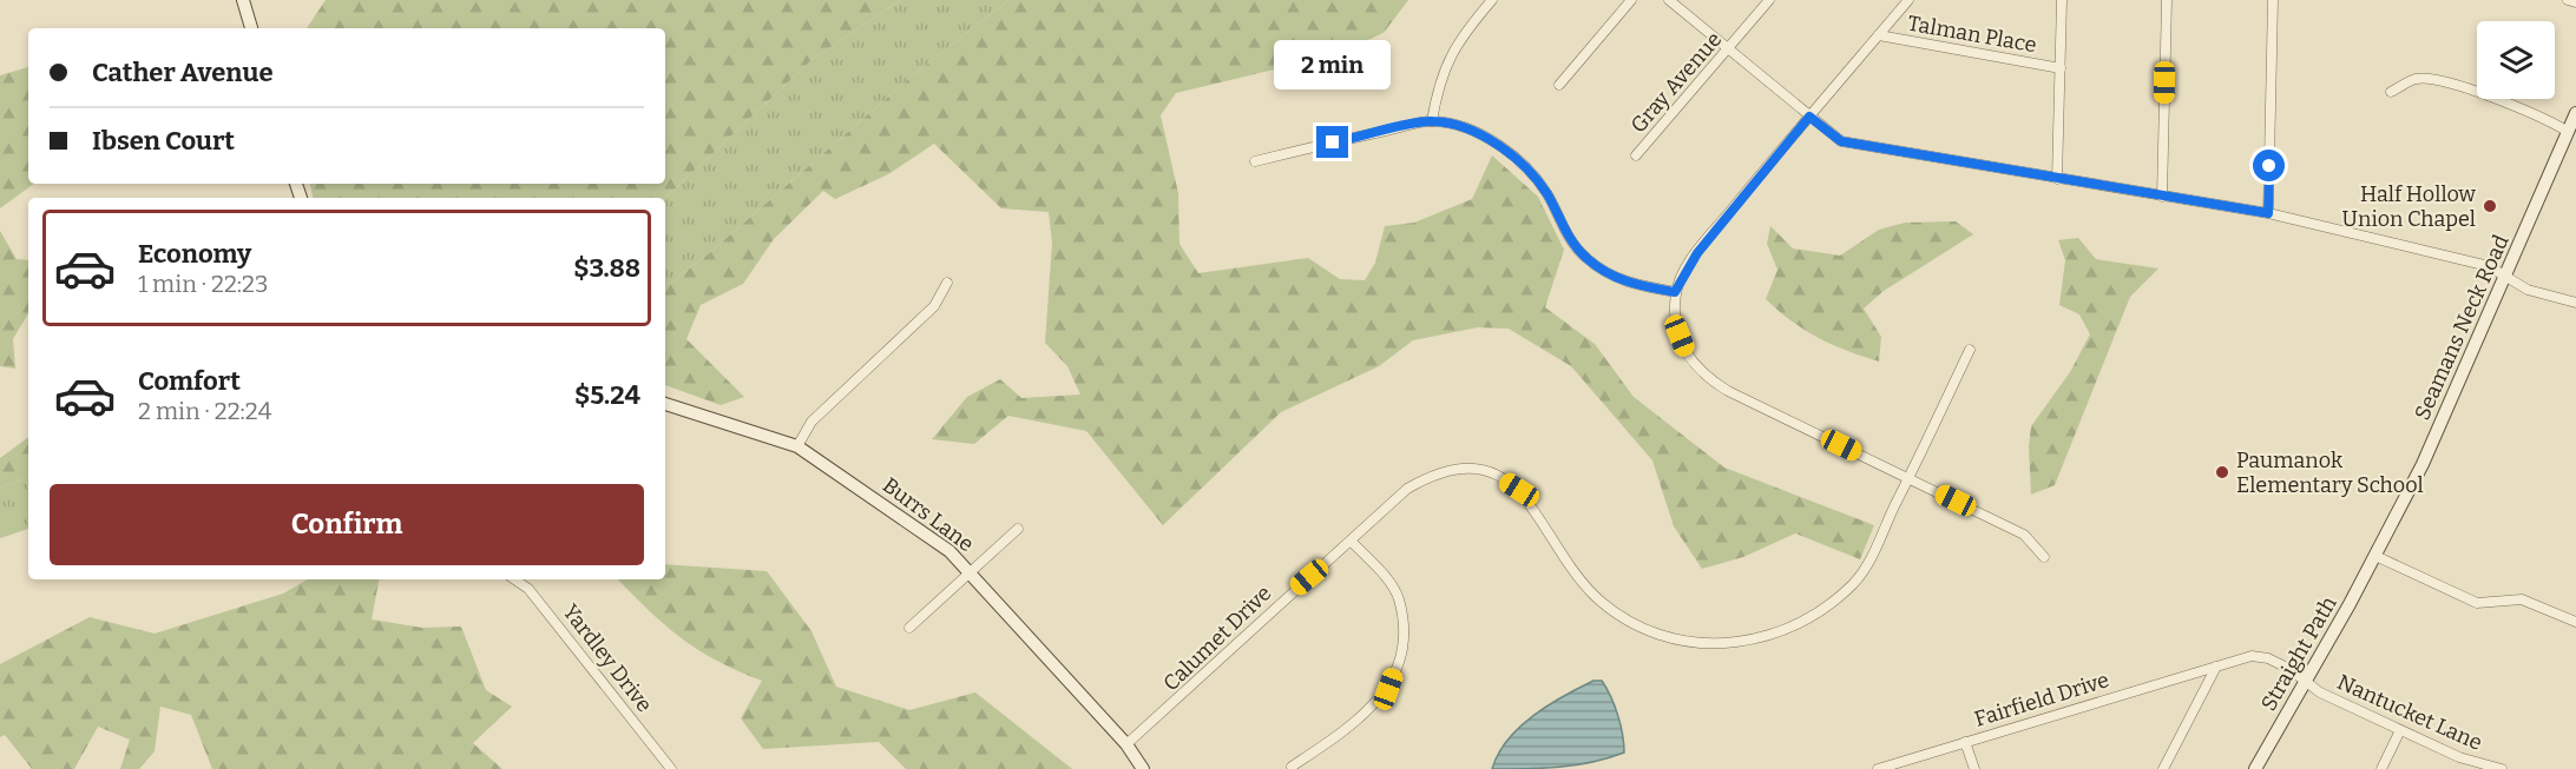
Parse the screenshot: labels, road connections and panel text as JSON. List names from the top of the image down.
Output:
{
  "streets": {
    "main road": ["Seamans Neck Road", "Burrs Lane", "Straight Path"],
    "street": [
      "Talman Place",
      "Gray Avenue",
      "Calumet Drive",
      "Yardley Drive",
      "Fairfield Drive",
      "Nantucket Lane"
    ]
  },
  "crossings": [
    ["Seamans Neck Road", "Straight Path"],
    ["Burrs Lane", "Calumet Drive"],
    ["Straight Path", "Fairfield Drive"],
    ["Straight Path", "Nantucket Lane"],
    ["Fairfield Drive", "Nantucket Lane"]
  ],
  "places": ["Half Hollow Union Chapel", "Paumanok Elementary School"],
  "page": {
    "banner": ["Cather Avenue", "Ibsen Court"],
    "bubble": "2 min",
    "list": [
      {
        "name": "Economy",
        "note": "1 min · 22:23",
        "value": "$3.88"
      },
      {
        "name": "Comfort",
        "note": "2 min · 22:24",
        "value": "$5.24"
      }
    ],
    "buttons": "Confirm"
  }
}
